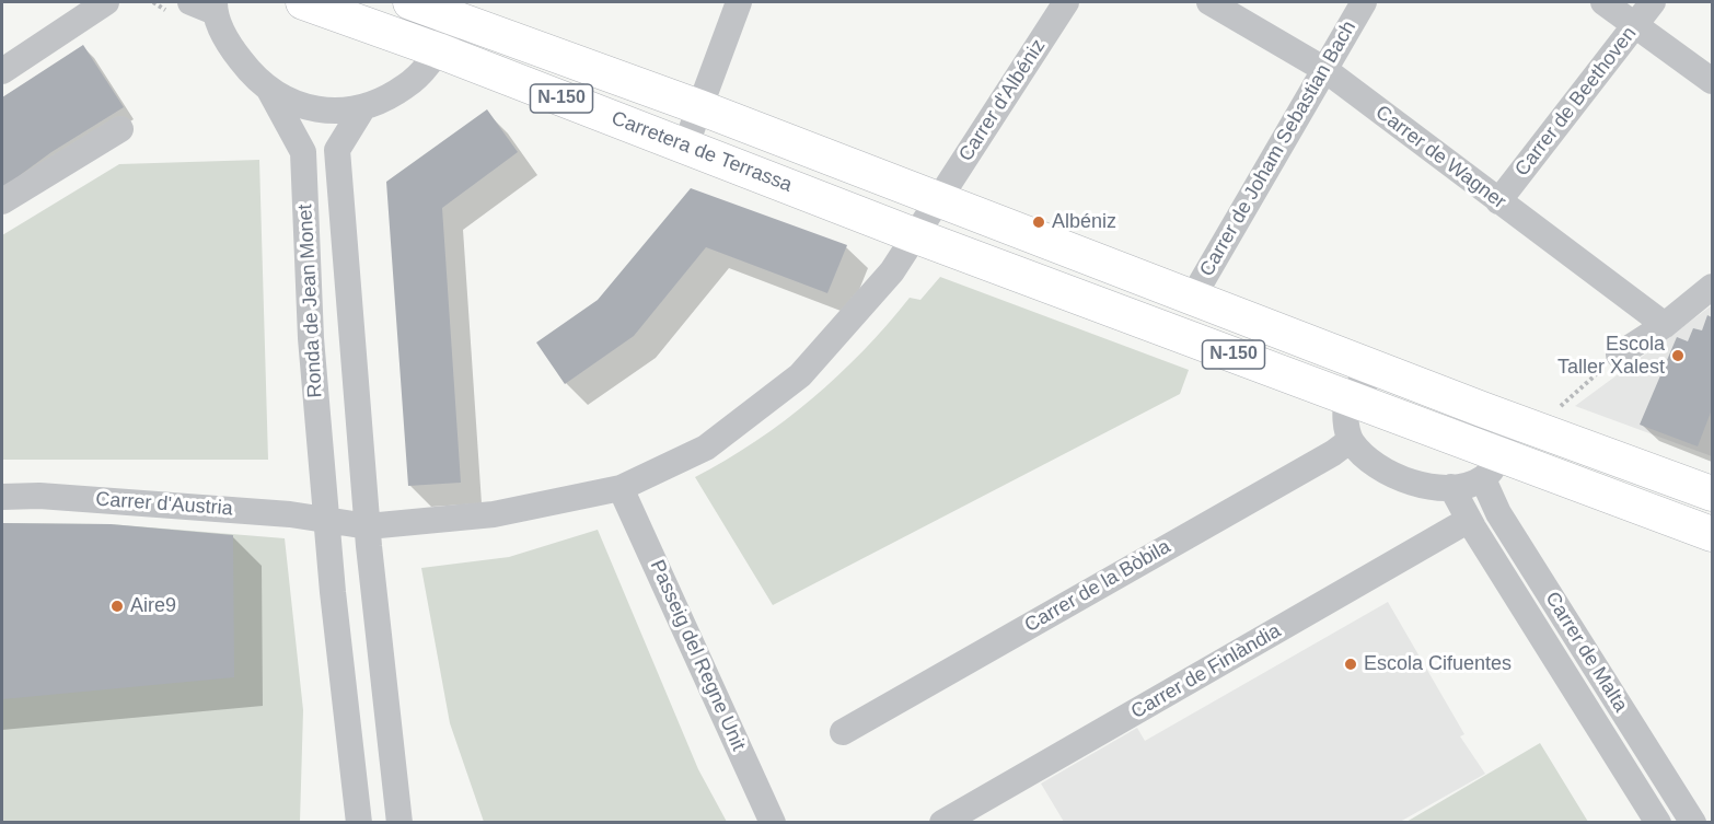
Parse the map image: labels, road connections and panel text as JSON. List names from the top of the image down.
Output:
{
  "streets": {
    "main road": ["N-150", "Carretera de Terrassa"],
    "street": [
      "Carrer d'Albéniz",
      "Carrer de Beethoven",
      "Carrer de Joham Sebastian Bach",
      "Carrer de Wagner",
      "Ronda de Jean Monet",
      "Carrer d'Austria",
      "Carrer de la Bòbila",
      "Carrer de Malta",
      "Passeig del Regne Unit",
      "Carrer de Finlàndia"
    ]
  },
  "crossings": [
    ["Carrer d'Albéniz", "Carretera de Terrassa"],
    ["Carrer de Beethoven", "Carrer de Wagner"],
    ["Carrer de Joham Sebastian Bach", "Carretera de Terrassa"],
    ["Carrer de Joham Sebastian Bach", "Carrer de Wagner"],
    ["Carretera de Terrassa", "Carrer de Malta"],
    ["Ronda de Jean Monet", "Carrer d'Austria"],
    ["Carrer de Malta", "Carrer de Finlàndia"]
  ],
  "places": [
    "Albéniz",
    "Escola Taller Xalest",
    "Aire9",
    "Escola Cifuentes"
  ]
}
